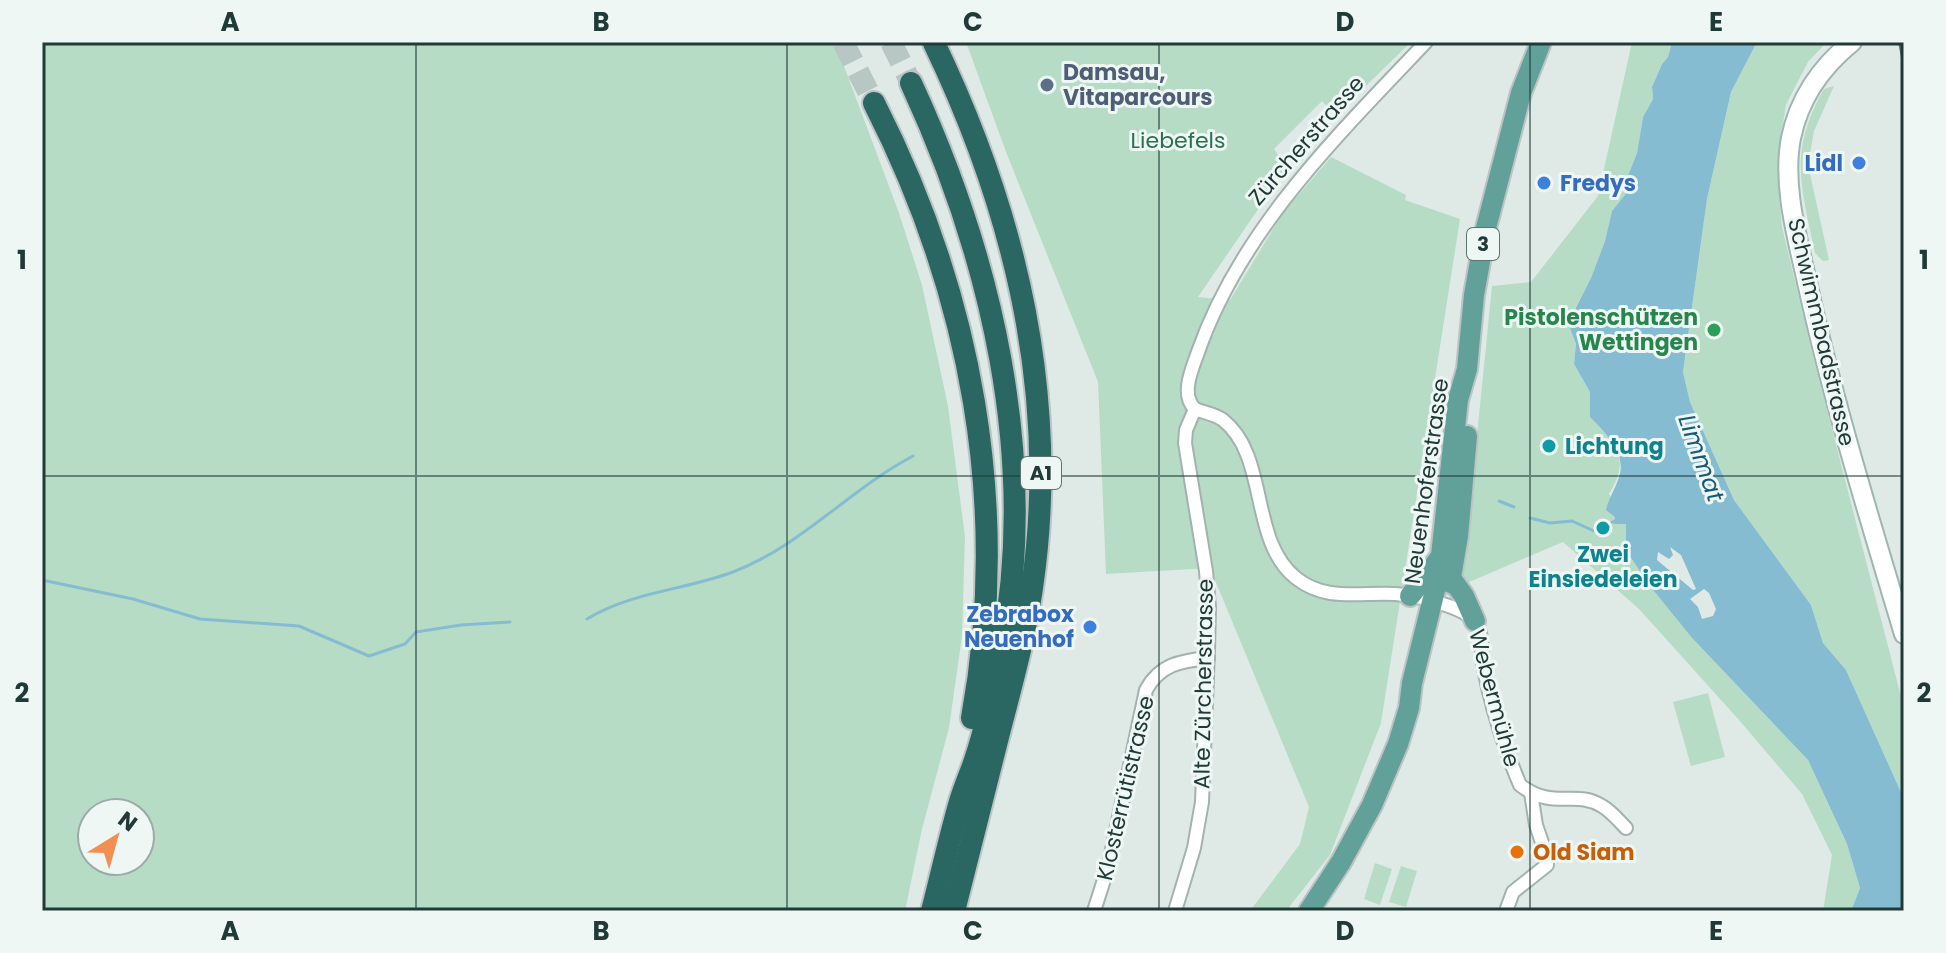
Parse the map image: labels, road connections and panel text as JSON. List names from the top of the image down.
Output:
{
  "streets": {
    "highway": ["A1"],
    "main road": ["3", "Schwimmbadstrasse", "Neuenhoferstrasse"],
    "street": [
      "Zürcherstrasse",
      "Alte Zürcherstrasse",
      "Webermühle",
      "Klosterrütistrasse"
    ]
  },
  "crossings": [
    ["Zürcherstrasse", "Alte Zürcherstrasse"],
    ["Zürcherstrasse", "Webermühle"],
    ["3", "Neuenhoferstrasse"],
    ["3", "Webermühle"],
    ["Neuenhoferstrasse", "Webermühle"],
    ["Alte Zürcherstrasse", "Webermühle"],
    ["Alte Zürcherstrasse", "Klosterrütistrasse"]
  ],
  "water": ["Limmat"],
  "parks": ["Liebefels"],
  "places": [
    "Damsau, Vitaparcours",
    "Lidl",
    "Fredys",
    "Pistolenschützen Wettingen",
    "Lichtung",
    "Zwei Einsiedeleien",
    "Zebrabox Neuenhof",
    "Old Siam"
  ],
  "north": "top right",
  "grid": {
    "columns": [
      "A",
      "B",
      "C",
      "D",
      "E"
    ],
    "rows": ["1", "2"]
  }
}
